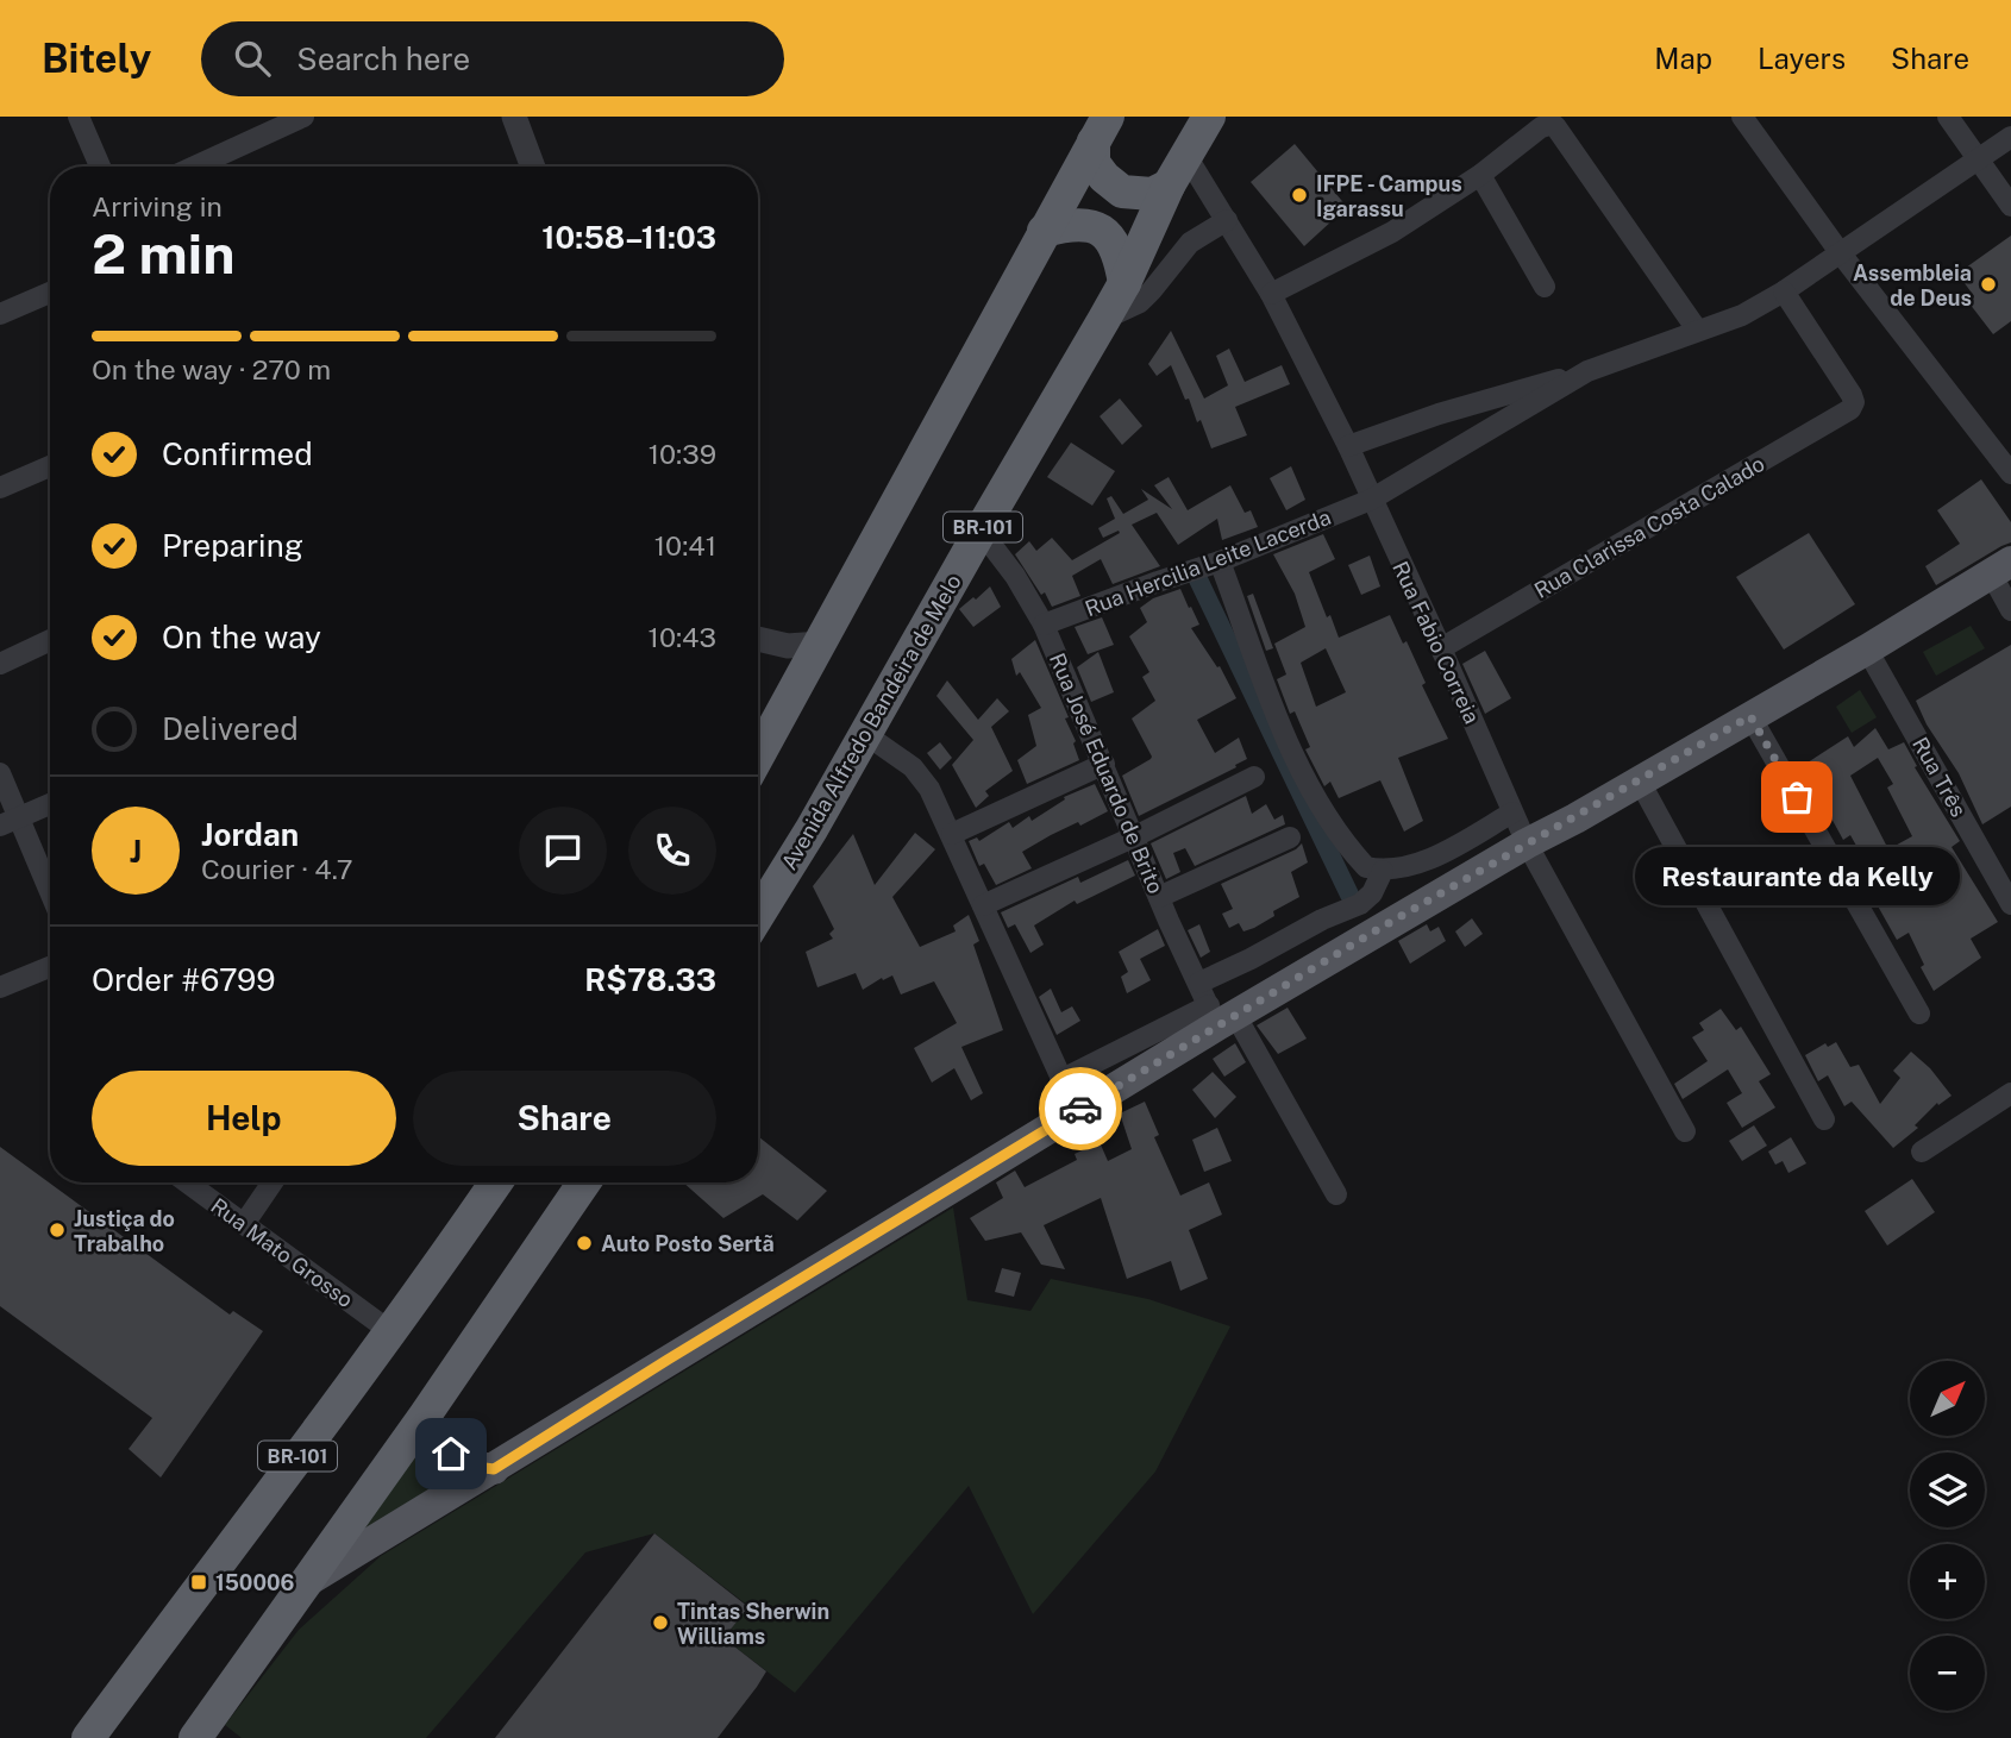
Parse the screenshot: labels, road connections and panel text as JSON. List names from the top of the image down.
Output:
{
  "streets": {
    "highway": ["BR-101", "Avenida Alfredo Bandeira de Melo"],
    "street": [
      "Rua Clarissa Costa Calado",
      "Rua Hercilia Leite Lacerda",
      "Rua Fabio Correia",
      "Rua José Eduardo de Brito",
      "Rua Três",
      "Rua Mato Grosso"
    ]
  },
  "crossings": [
    ["BR-101", "Rua Mato Grosso"],
    ["Rua Clarissa Costa Calado", "Rua Fabio Correia"],
    ["Rua Hercilia Leite Lacerda", "Rua Fabio Correia"],
    ["Rua Hercilia Leite Lacerda", "Rua José Eduardo de Brito"],
    ["Rua Fabio Correia", "Avenida Alfredo Bandeira de Melo"],
    ["Avenida Alfredo Bandeira de Melo", "Rua José Eduardo de Brito"]
  ],
  "places": {
    "other": [
      "IFPE - Campus Igarassu",
      "Assembleia de Deus",
      "Restaurante da Kelly",
      "Justiça do Trabalho",
      "Auto Posto Sertã",
      "Tintas Sherwin Williams"
    ],
    "transit": ["150006"]
  },
  "north": "top right",
  "page": {
    "header": "Bitely",
    "search": "Search here",
    "nav": ["Map", "Layers", "Share"],
    "heading": ["2 min", "Arriving in", "10:58–11:03"],
    "panel": [
      "Jordan",
      "Courier · 4.7",
      "Order #6799",
      "R$78.33"
    ],
    "bar": "On the way · 270 m",
    "list": [
      ["Confirmed", "10:39"],
      ["Preparing", "10:41"],
      ["On the way", "10:43"],
      "Delivered"
    ],
    "round": "J",
    "bubble": "Restaurante da Kelly",
    "buttons": ["Help", "Share"],
    "map_buttons": ["+", "−"]
  }
}
